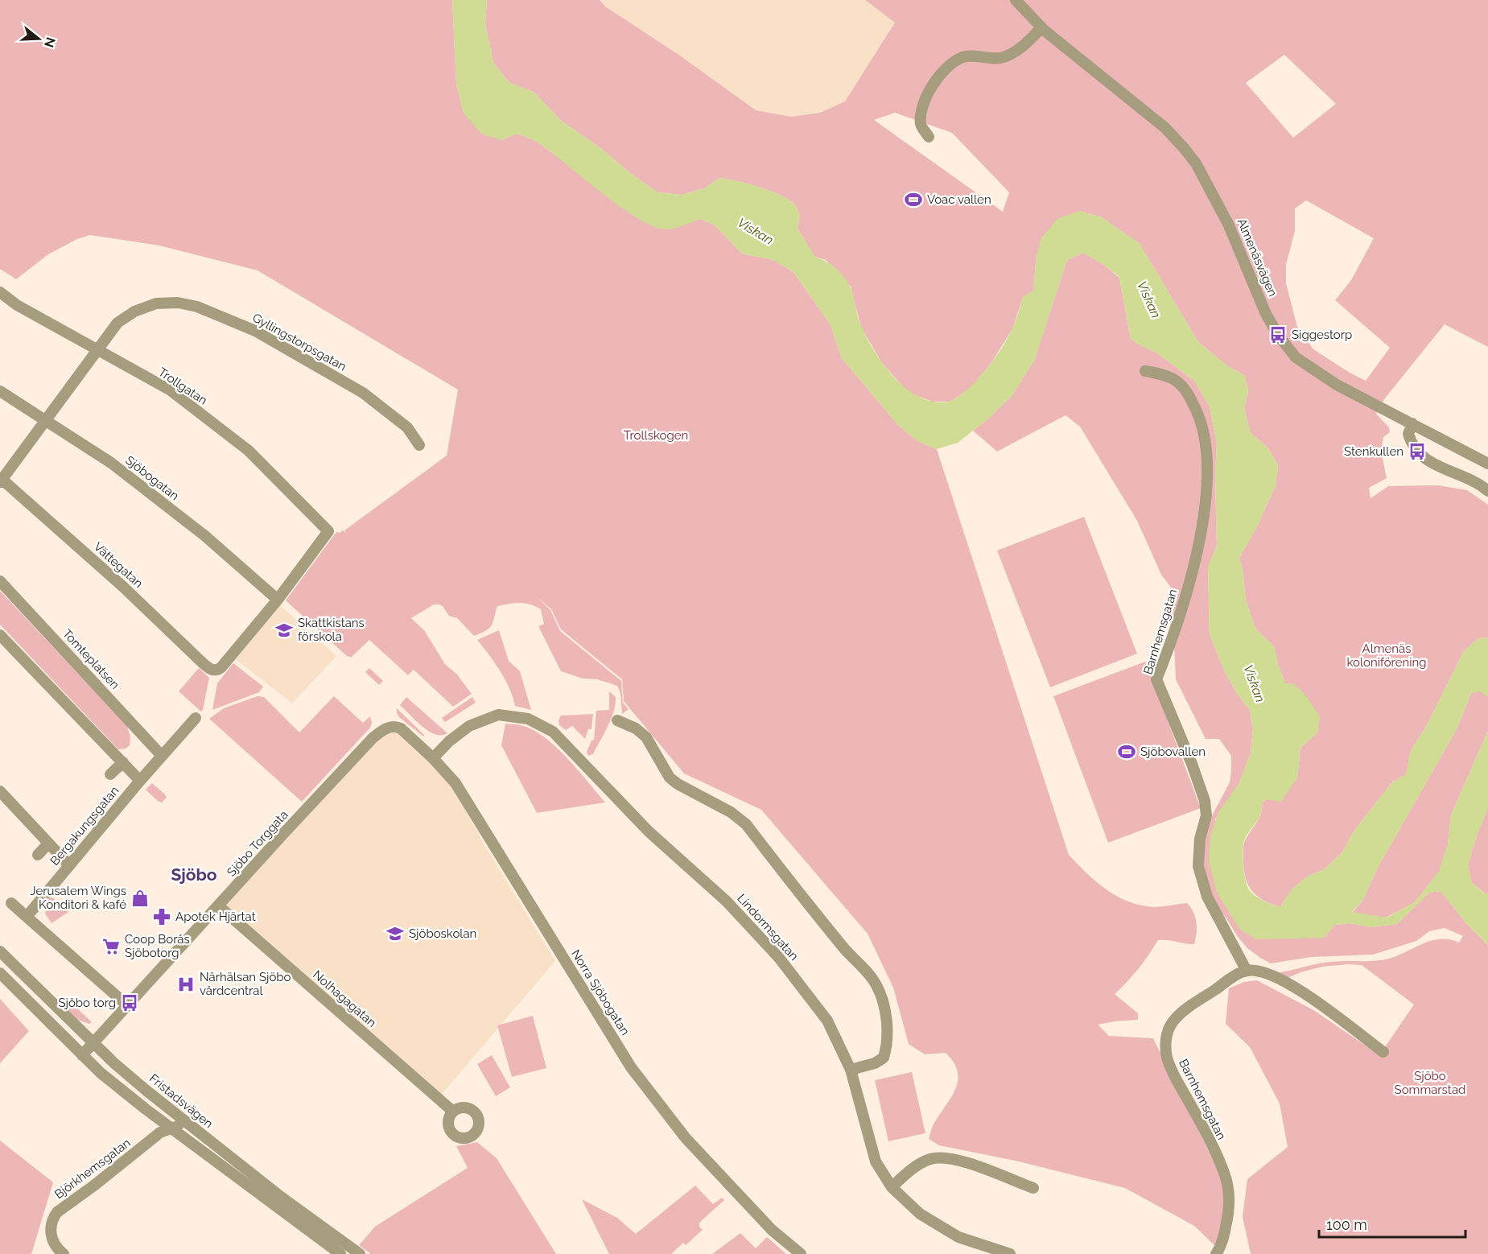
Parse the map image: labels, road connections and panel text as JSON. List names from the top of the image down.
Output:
{
  "streets": {
    "street": [
      "Almenäsvägen",
      "Gyllingstorpsgatan",
      "Trollgatan",
      "Sjöbogatan",
      "Vättegatan",
      "Barnhemsgatan",
      "Tomteplatsen",
      "Bergakungsgatan",
      "Sjöbo Torggata",
      "Lindormsgatan",
      "Norra Sjöbogatan",
      "Nolhagagatan",
      "Fristadsvägen",
      "Björkhemsgatan"
    ]
  },
  "crossings": [
    ["Gyllingstorpsgatan", "Trollgatan"],
    ["Gyllingstorpsgatan", "Sjöbogatan"],
    ["Gyllingstorpsgatan", "Vättegatan"],
    ["Trollgatan", "Sjöbogatan"],
    ["Trollgatan", "Vättegatan"],
    ["Sjöbogatan", "Vättegatan"],
    ["Tomteplatsen", "Bergakungsgatan"],
    ["Sjöbo Torggata", "Norra Sjöbogatan"],
    ["Sjöbo Torggata", "Nolhagagatan"],
    ["Sjöbo Torggata", "Fristadsvägen"],
    ["Lindormsgatan", "Norra Sjöbogatan"],
    ["Fristadsvägen", "Björkhemsgatan"]
  ],
  "districts": ["Sjöbo"],
  "water": ["Viskan"],
  "parks": ["Trollskogen", "Almenäs koloniförening", "Sjöbo Sommarstad"],
  "places": {
    "sports": ["Voac vallen", "Sjöbovallen"],
    "bus stop": ["Siggestorp", "Stenkullen", "Sjöbo torg"],
    "school or university": ["Skattkistans förskola", "Sjöboskolan"],
    "shop": ["Jerusalem Wings Konditori & kafé"],
    "pharmacy": ["Apotek Hjärtat"],
    "supermarket": ["Coop Borås Sjöbotorg"],
    "hospital": ["Närhälsan Sjöbo vårdcentral"]
  },
  "scale_bar": "100 m",
  "north": "right"
}
